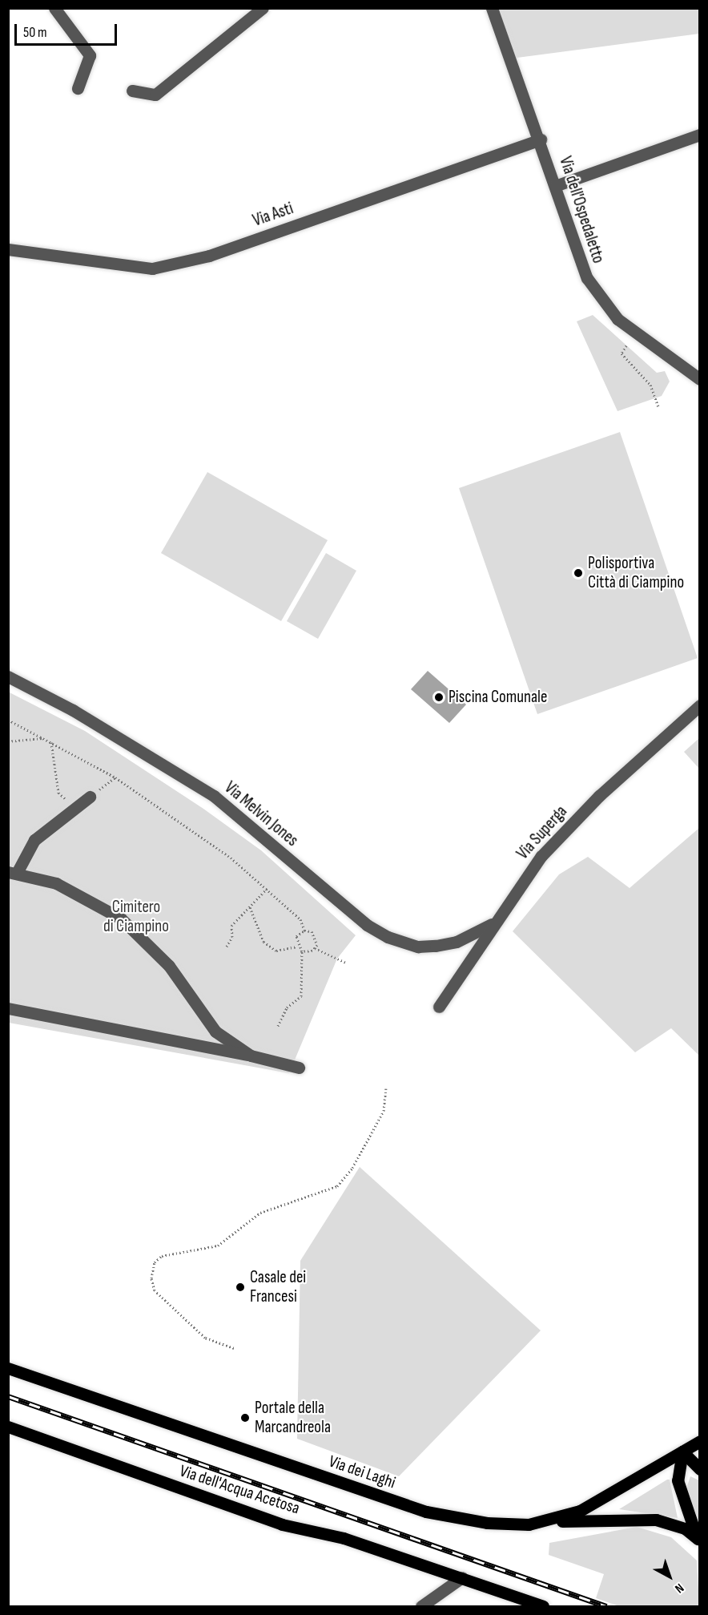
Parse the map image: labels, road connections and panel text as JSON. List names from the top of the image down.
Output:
{
  "streets": {
    "main road": ["Via dei Laghi", "Via dell'Acqua Acetosa"],
    "street": [
      "Via dell'Ospedaletto",
      "Via Asti",
      "Via Melvin Jones",
      "Via Superga"
    ]
  },
  "crossings": [
    ["Via dell'Ospedaletto", "Via Asti"],
    ["Via Melvin Jones", "Via Superga"]
  ],
  "parks": ["Cimitero di Ciampino"],
  "places": [
    "Polisportiva Città di Ciampino",
    "Piscina Comunale",
    "Casale dei Francesi",
    "Portale della Marcandreola"
  ],
  "scale_bar": "50 m",
  "north": "bottom right"
}
